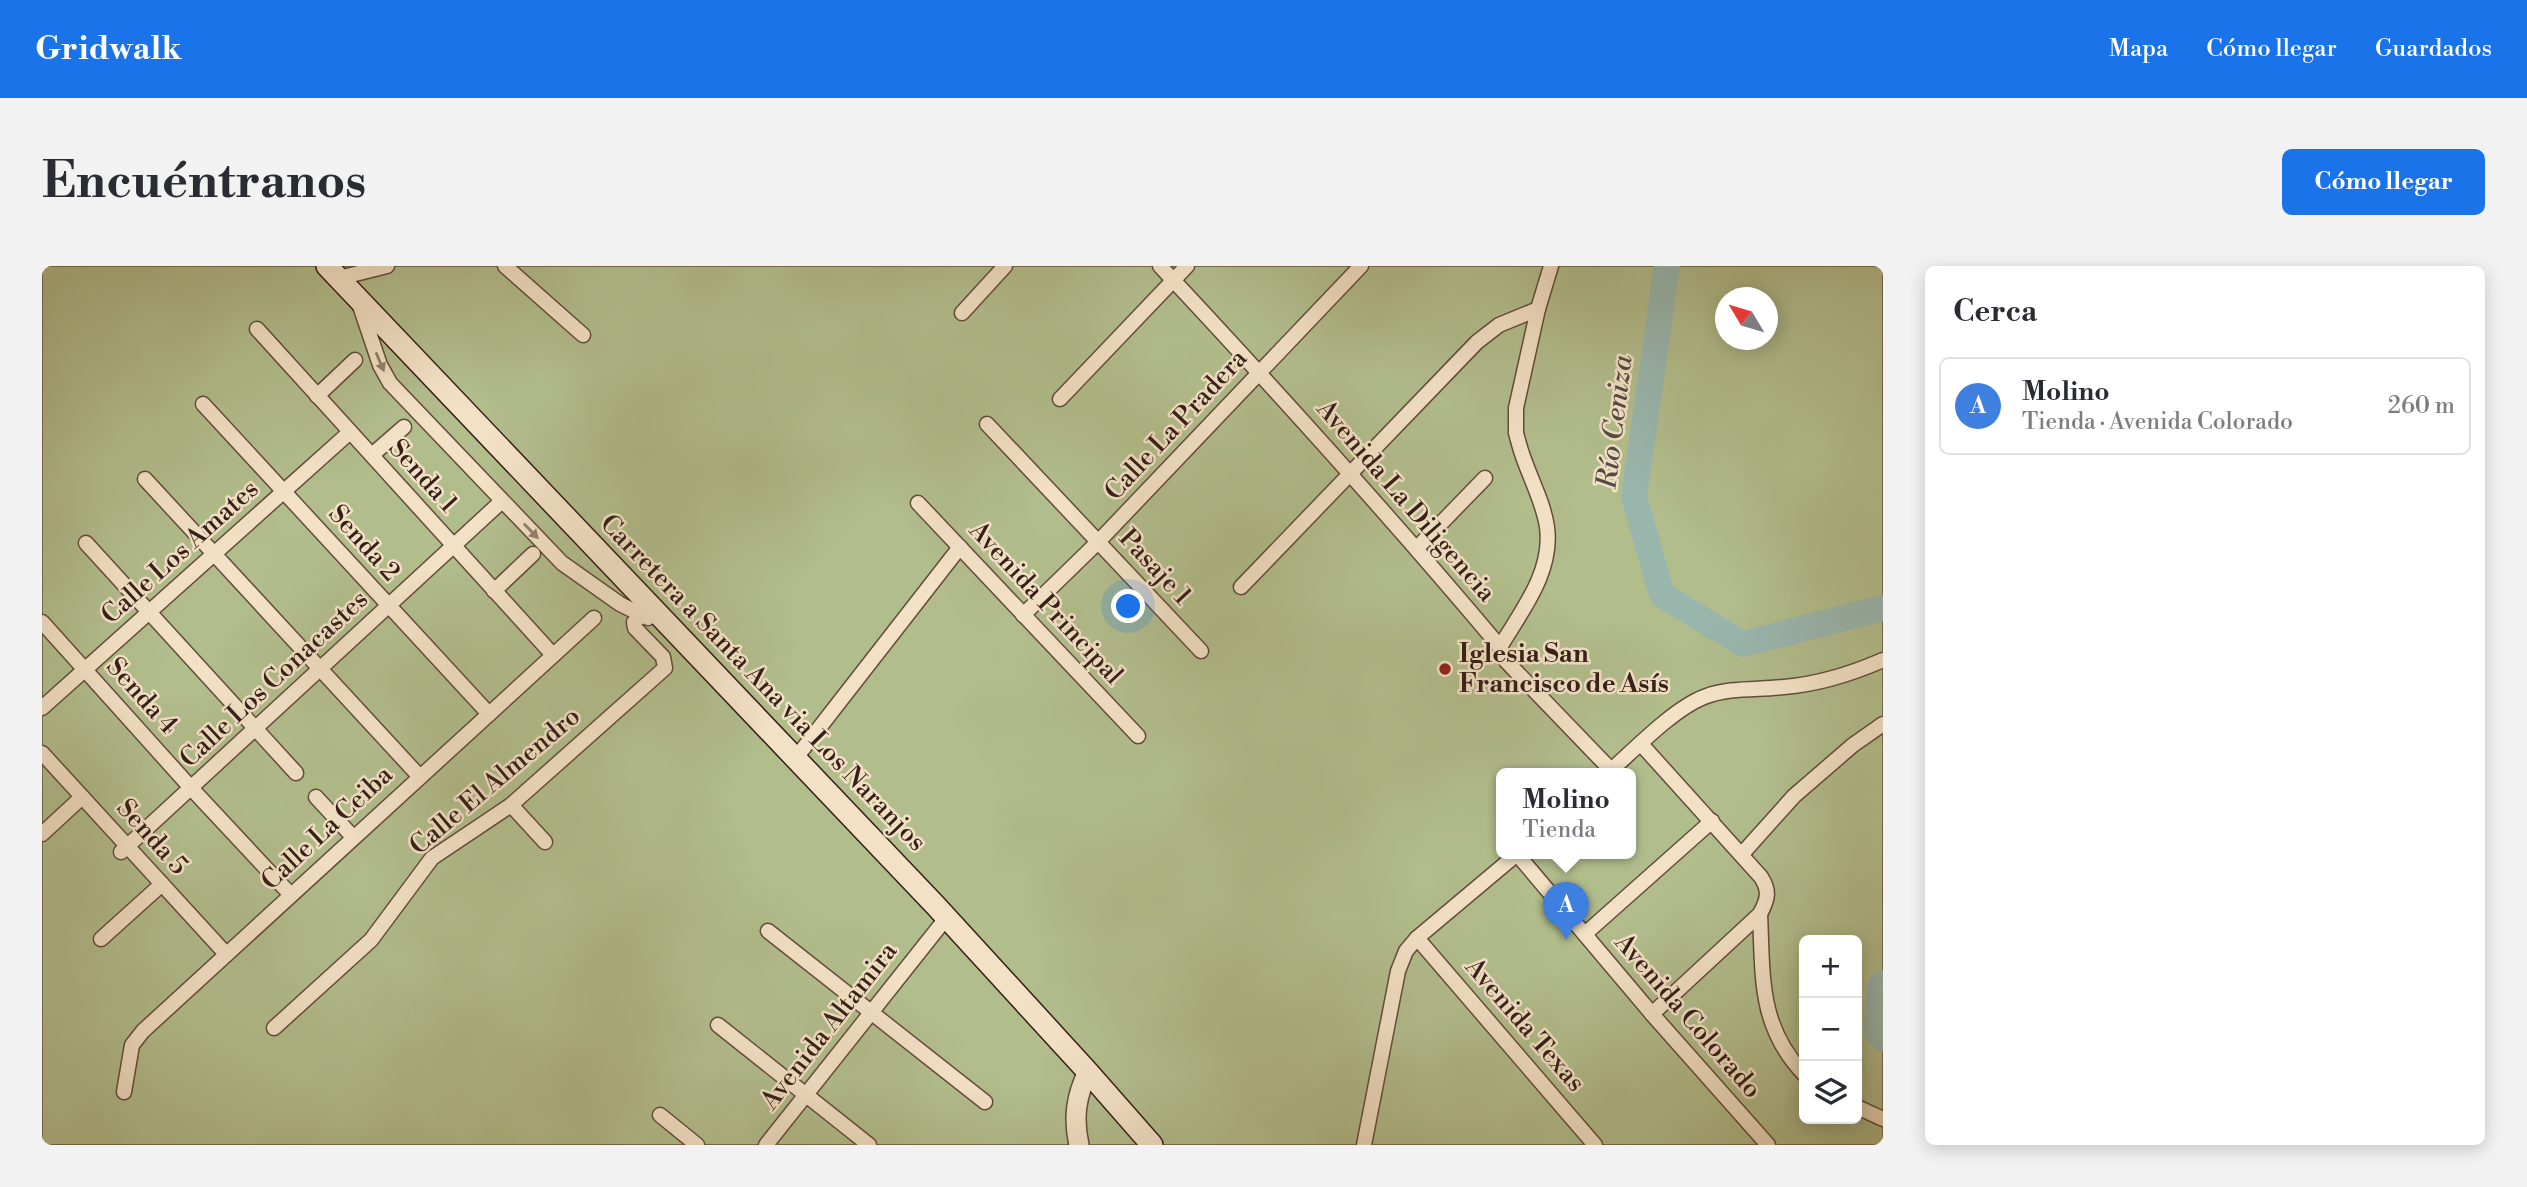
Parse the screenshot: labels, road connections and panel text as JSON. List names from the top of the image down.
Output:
{
  "streets": {
    "main road": ["Carretera a Santa Ana via Los Naranjos"],
    "street": [
      "Calle La Pradera",
      "Senda 1",
      "Avenida La Diligencia",
      "Senda 2",
      "Calle Los Amates",
      "Pasaje 1",
      "Avenida Principal",
      "Calle Los Conacastes",
      "Senda 4",
      "Calle El Almendro",
      "Calle La Ceiba",
      "Senda 5",
      "Avenida Colorado",
      "Avenida Texas",
      "Avenida Altamira"
    ]
  },
  "crossings": [
    ["Calle La Pradera", "Avenida La Diligencia"],
    ["Calle La Pradera", "Pasaje 1"],
    ["Calle La Pradera", "Avenida Principal"],
    ["Senda 1", "Calle Los Amates"],
    ["Senda 1", "Calle Los Conacastes"],
    ["Senda 1", "Calle La Ceiba"],
    ["Senda 2", "Calle Los Amates"],
    ["Senda 2", "Calle Los Conacastes"],
    ["Senda 2", "Calle La Ceiba"],
    ["Calle Los Amates", "Senda 4"],
    ["Calle Los Conacastes", "Senda 4"],
    ["Calle Los Conacastes", "Senda 5"],
    ["Carretera a Santa Ana via Los Naranjos", "Avenida Altamira"],
    ["Senda 4", "Calle La Ceiba"],
    ["Calle La Ceiba", "Senda 5"]
  ],
  "water": ["Río Ceniza"],
  "places": ["Iglesia San Francisco de Asís"],
  "north": "top left",
  "page": {
    "header": "Gridwalk",
    "nav": ["Mapa", "Cómo llegar", "Guardados"],
    "buttons": "Cómo llegar",
    "title": "Encuéntranos",
    "heading": "Cerca",
    "list": [
      {
        "mark": "A",
        "name": "Molino",
        "note": "Tienda · Avenida Colorado",
        "value": "260 m"
      }
    ],
    "popup": ["Molino", "Tienda"],
    "pins": "A",
    "map_buttons": ["+", "−"]
  }
}
